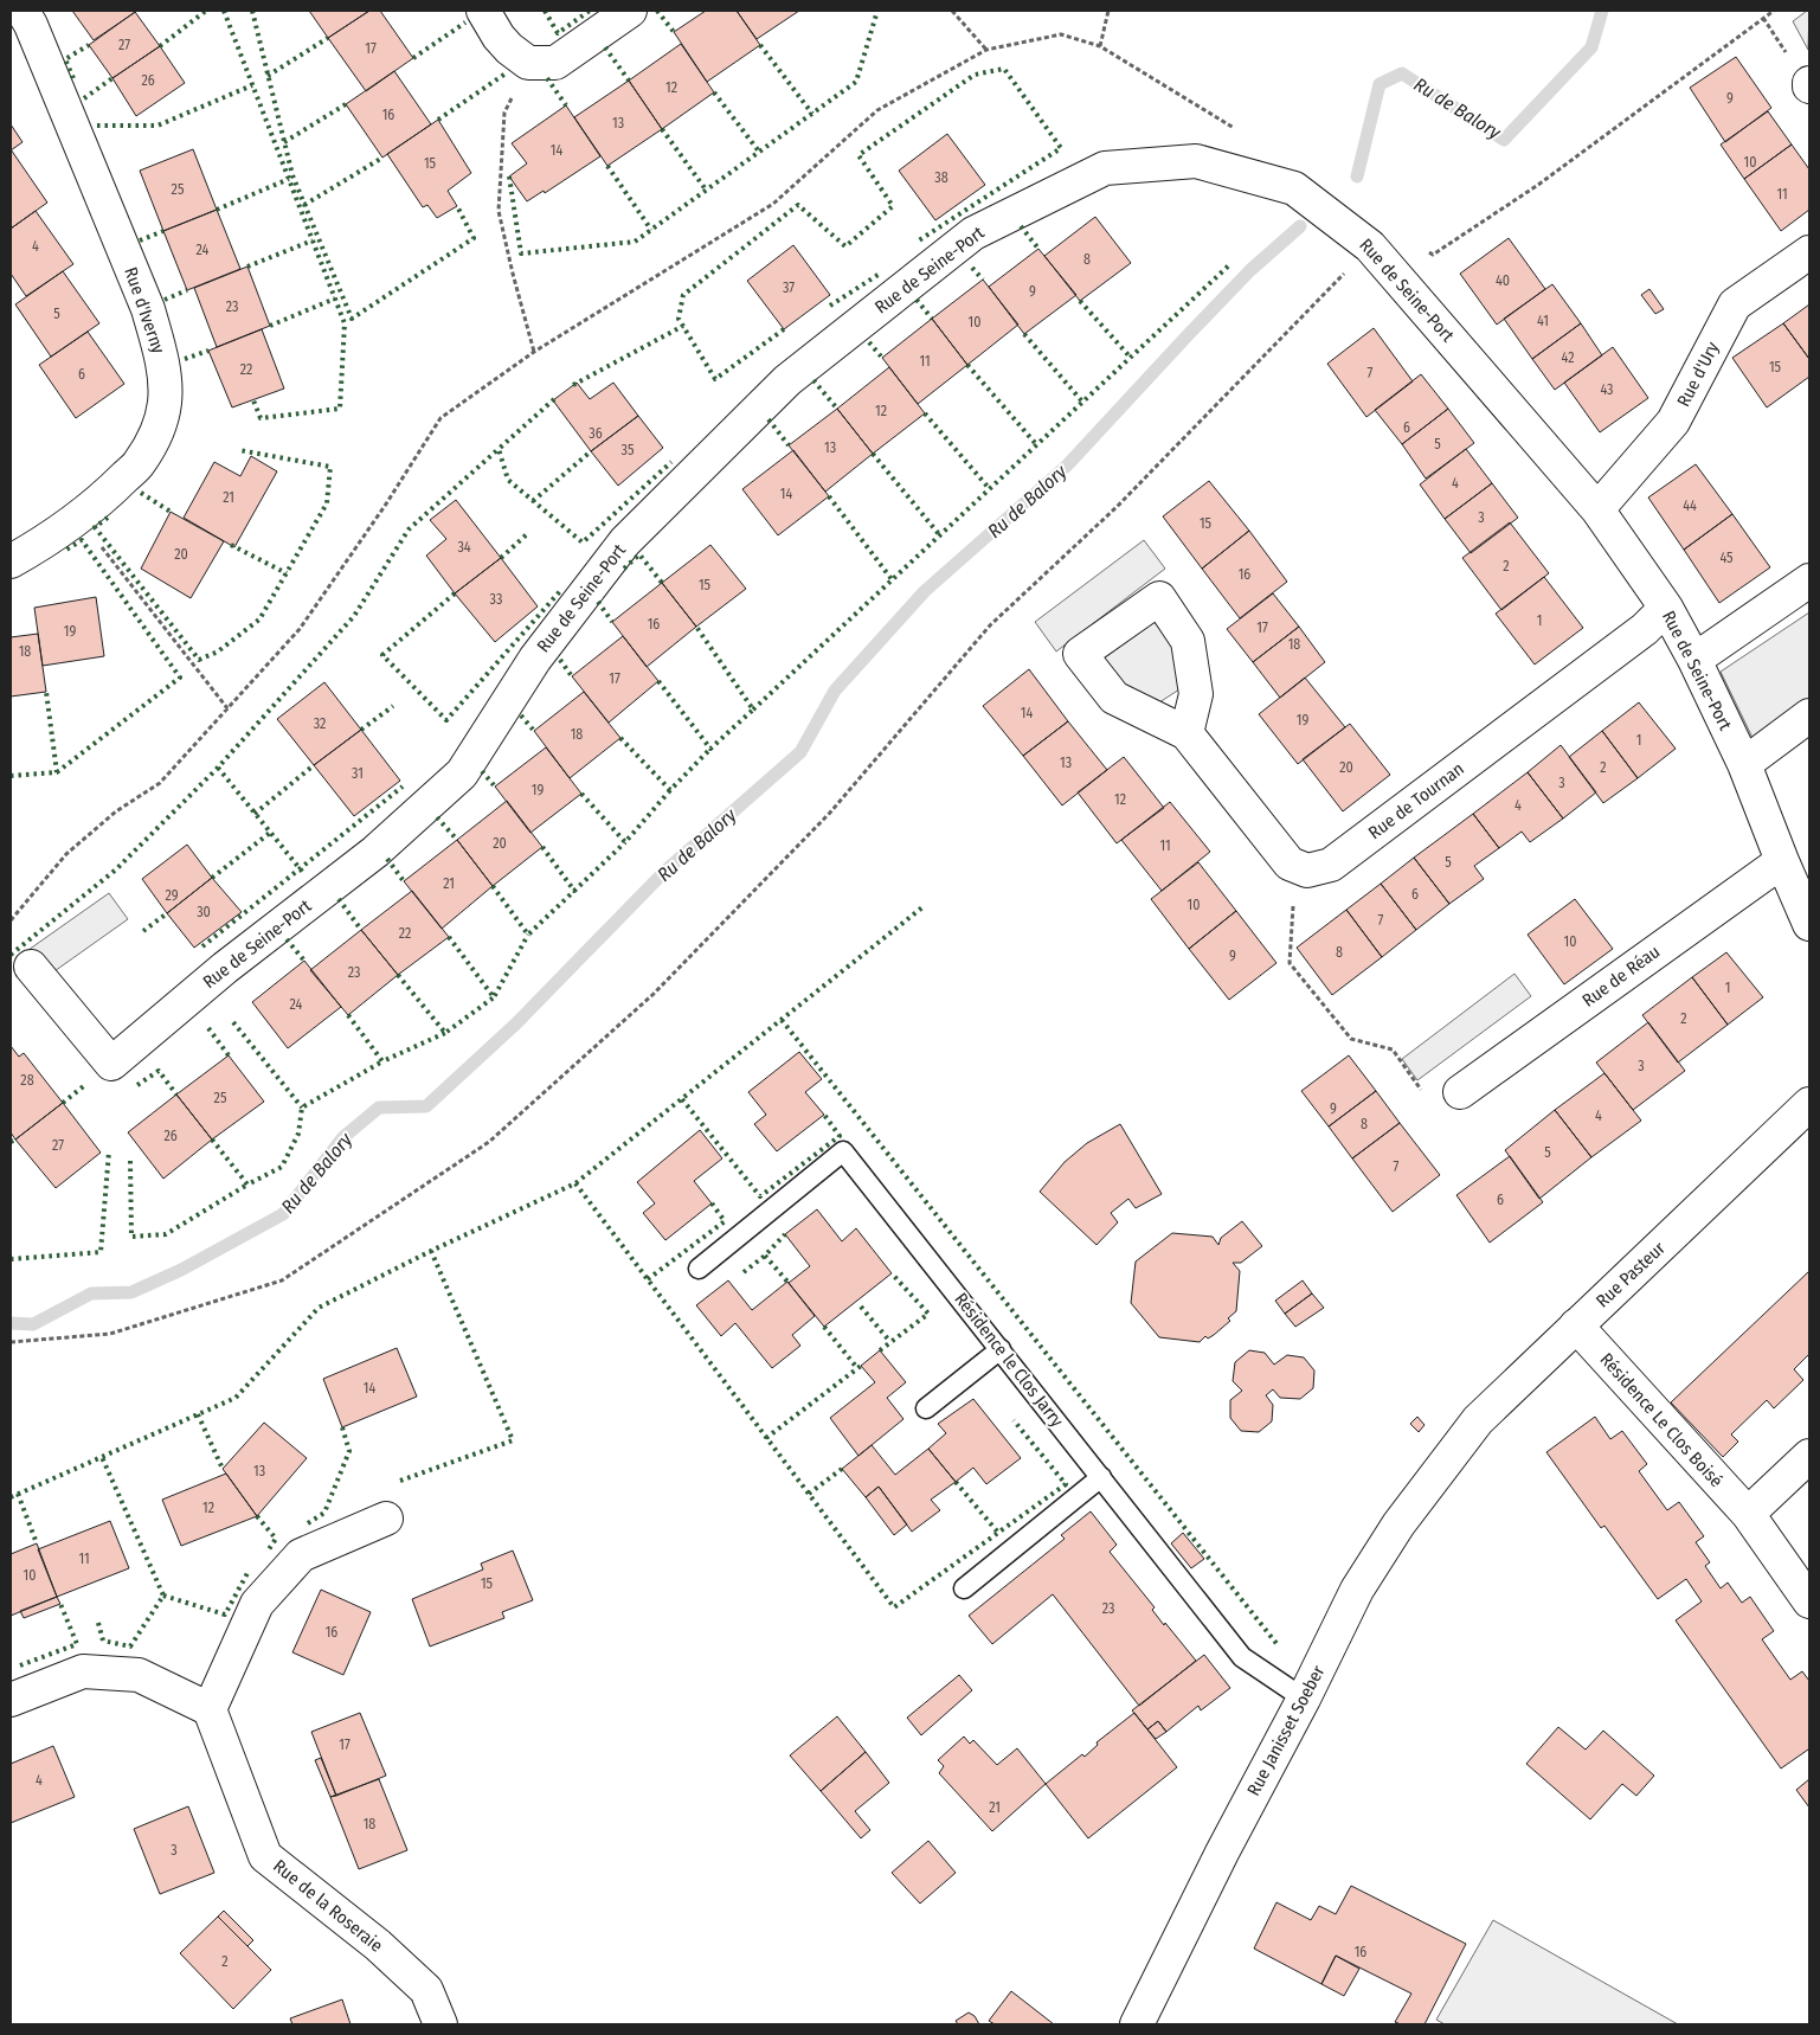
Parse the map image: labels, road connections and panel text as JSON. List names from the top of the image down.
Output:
{
  "streets": {
    "street": [
      "Rue de Seine-Port",
      "Rue d'Iverny",
      "Rue d'Ury",
      "Rue de Tournan",
      "Rue de Réau",
      "Rue Pasteur",
      "Résidence Le Clos Boisé",
      "Rue Janisset Soeber",
      "Rue de la Roseraie"
    ],
    "lane": ["Résidence le Clos Jarry"]
  },
  "crossings": [
    ["Rue de Seine-Port", "Rue d'Ury"],
    ["Rue de Seine-Port", "Rue de Tournan"],
    ["Rue de Seine-Port", "Rue de Réau"],
    ["Rue Pasteur", "Résidence Le Clos Boisé"],
    ["Rue Pasteur", "Rue Janisset Soeber"],
    ["Résidence le Clos Jarry", "Rue Janisset Soeber"]
  ],
  "water": ["Ru de Balory"],
  "house_numbers": [
    "27",
    "17",
    "26",
    "12",
    "9",
    "16",
    "13",
    "14",
    "10",
    "15",
    "38",
    "25",
    "11",
    "4",
    "24",
    "8",
    "40",
    "37",
    "9",
    "23",
    "5",
    "41",
    "10",
    "42",
    "11",
    "15",
    "22",
    "7",
    "6",
    "43",
    "12",
    "6",
    "36",
    "5",
    "13",
    "35",
    "4",
    "14",
    "21",
    "44",
    "3",
    "15",
    "34",
    "20",
    "45",
    "2",
    "16",
    "15",
    "33",
    "1",
    "16",
    "17",
    "19",
    "18",
    "18",
    "17",
    "14",
    "19",
    "32",
    "18",
    "1",
    "13",
    "20",
    "2",
    "31",
    "3",
    "19",
    "12",
    "4",
    "20",
    "11",
    "5",
    "21",
    "6",
    "29",
    "10",
    "30",
    "7",
    "22",
    "10",
    "8",
    "9",
    "23",
    "1",
    "24",
    "2",
    "3",
    "28",
    "25",
    "9",
    "4",
    "8",
    "26",
    "27",
    "5",
    "7",
    "6",
    "14",
    "13",
    "12",
    "11",
    "10",
    "15",
    "23",
    "16",
    "17",
    "4",
    "21",
    "18",
    "3",
    "16",
    "2"
  ]
}
